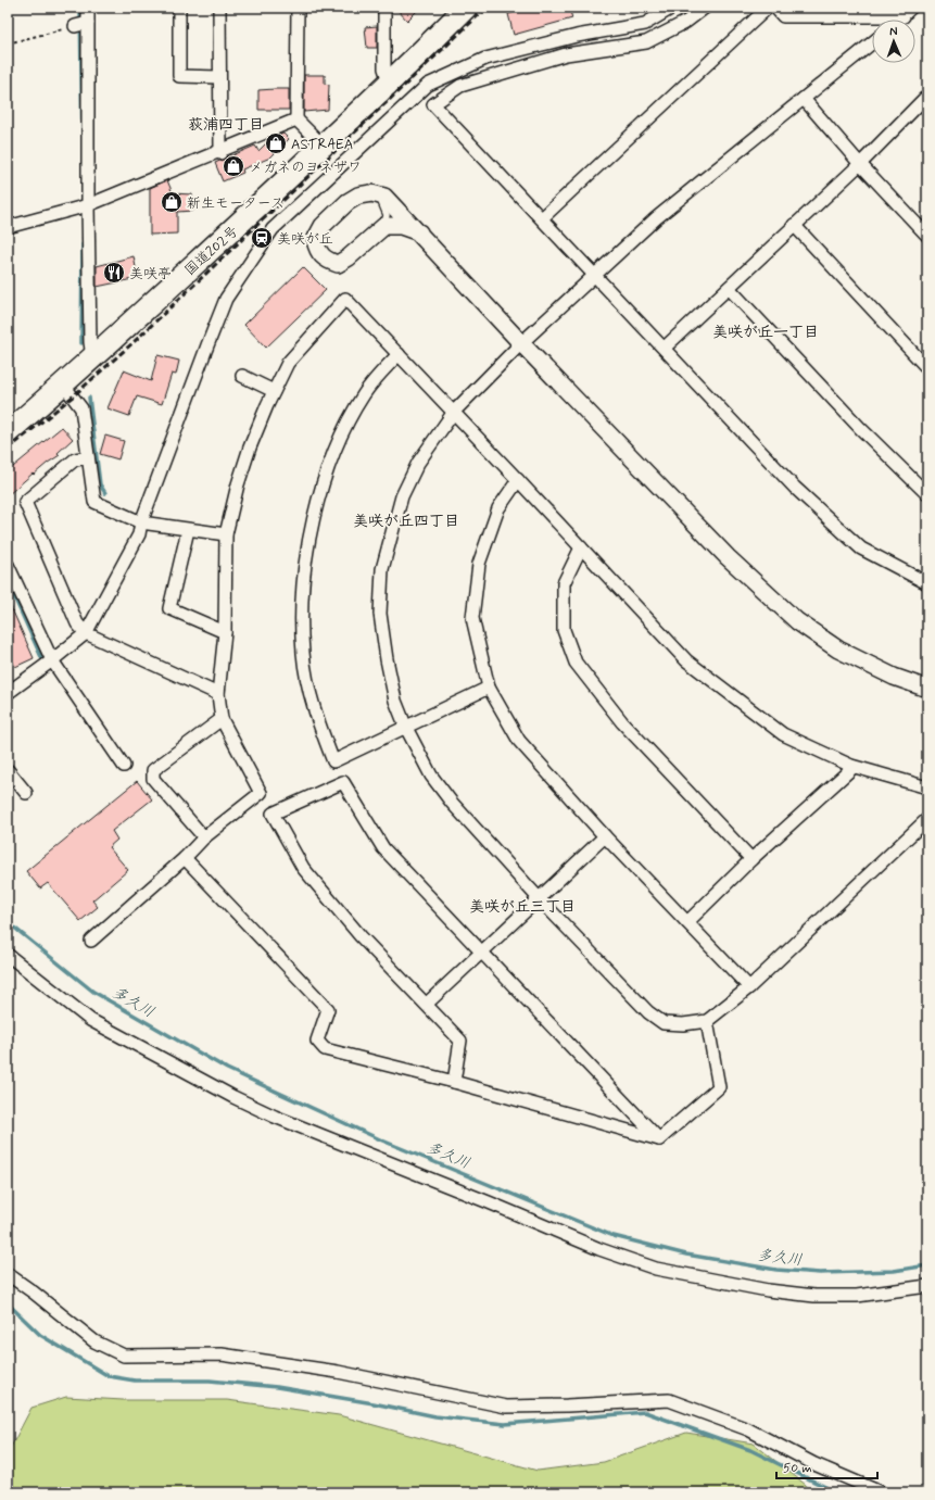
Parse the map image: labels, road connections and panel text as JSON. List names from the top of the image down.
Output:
{
  "streets": {
    "highway": ["国道202号"]
  },
  "districts": [
    "荻浦四丁目",
    "美咲が丘一丁目",
    "美咲が丘四丁目",
    "美咲が丘三丁目"
  ],
  "water": ["多久川"],
  "places": {
    "shop": ["ASTRAEA", "メガネのヨネザワ", "新生モータース"],
    "station": ["美咲が丘"],
    "restaurant": ["美咲亭"]
  },
  "scale_bar": "50 m",
  "north": "top"
}
